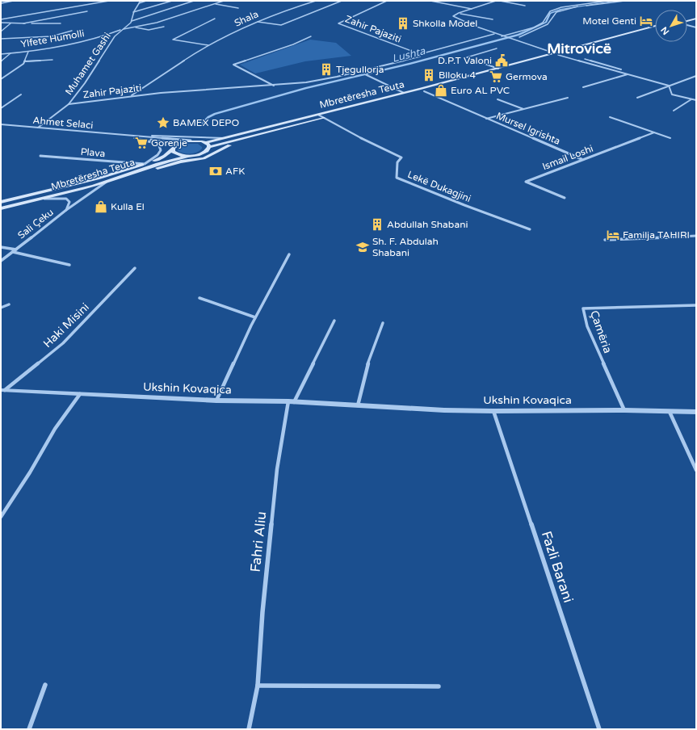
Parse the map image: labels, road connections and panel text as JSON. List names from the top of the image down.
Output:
{
  "streets": {
    "main road": ["Mbretëresha Teuta"],
    "street": [
      "Shala",
      "Zahir Pajaziti",
      "Ylfete Humolli",
      "Muhamet Gashi",
      "Ahmet Selaci",
      "Mursel Igrishta",
      "Plava",
      "Ismail Loshi",
      "Lekë Dukagjini",
      "Sali Çeku",
      "Haki Misini",
      "Çamëria",
      "Ukshin Kovaqica",
      "Fahri Aliu",
      "Fazli Barani"
    ]
  },
  "crossings": [
    ["Shala", "Zahir Pajaziti"],
    ["Zahir Pajaziti", "Muhamet Gashi"],
    ["Ylfete Humolli", "Muhamet Gashi"],
    ["Muhamet Gashi", "Ahmet Selaci"],
    ["Mbretëresha Teuta", "Ahmet Selaci"],
    ["Mbretëresha Teuta", "Mursel Igrishta"],
    ["Mbretëresha Teuta", "Plava"],
    ["Mbretëresha Teuta", "Lekë Dukagjini"],
    ["Mbretëresha Teuta", "Sali Çeku"],
    ["Mursel Igrishta", "Ismail Loshi"],
    ["Haki Misini", "Ukshin Kovaqica"],
    ["Çamëria", "Ukshin Kovaqica"],
    ["Ukshin Kovaqica", "Fahri Aliu"],
    ["Ukshin Kovaqica", "Fazli Barani"]
  ],
  "districts": ["Mitrovicë"],
  "water": ["Lushta"],
  "places": {
    "hotel": ["Motel Genti", "Familja TAHIRI"],
    "building": [
      "Shkolla Model",
      "Tjegullorja",
      "Blloku 4",
      "Abdullah Shabani"
    ],
    "public building": ["D.P.T Valoni"],
    "supermarket": ["Germova", "Gorenje"],
    "shop": ["Euro AL PVC", "Kulla El"],
    "place": ["BAMEX DEPO"],
    "bank": ["AFK"],
    "school or university": ["Sh. F. Abdulah Shabani"]
  },
  "north": "bottom left"
}
